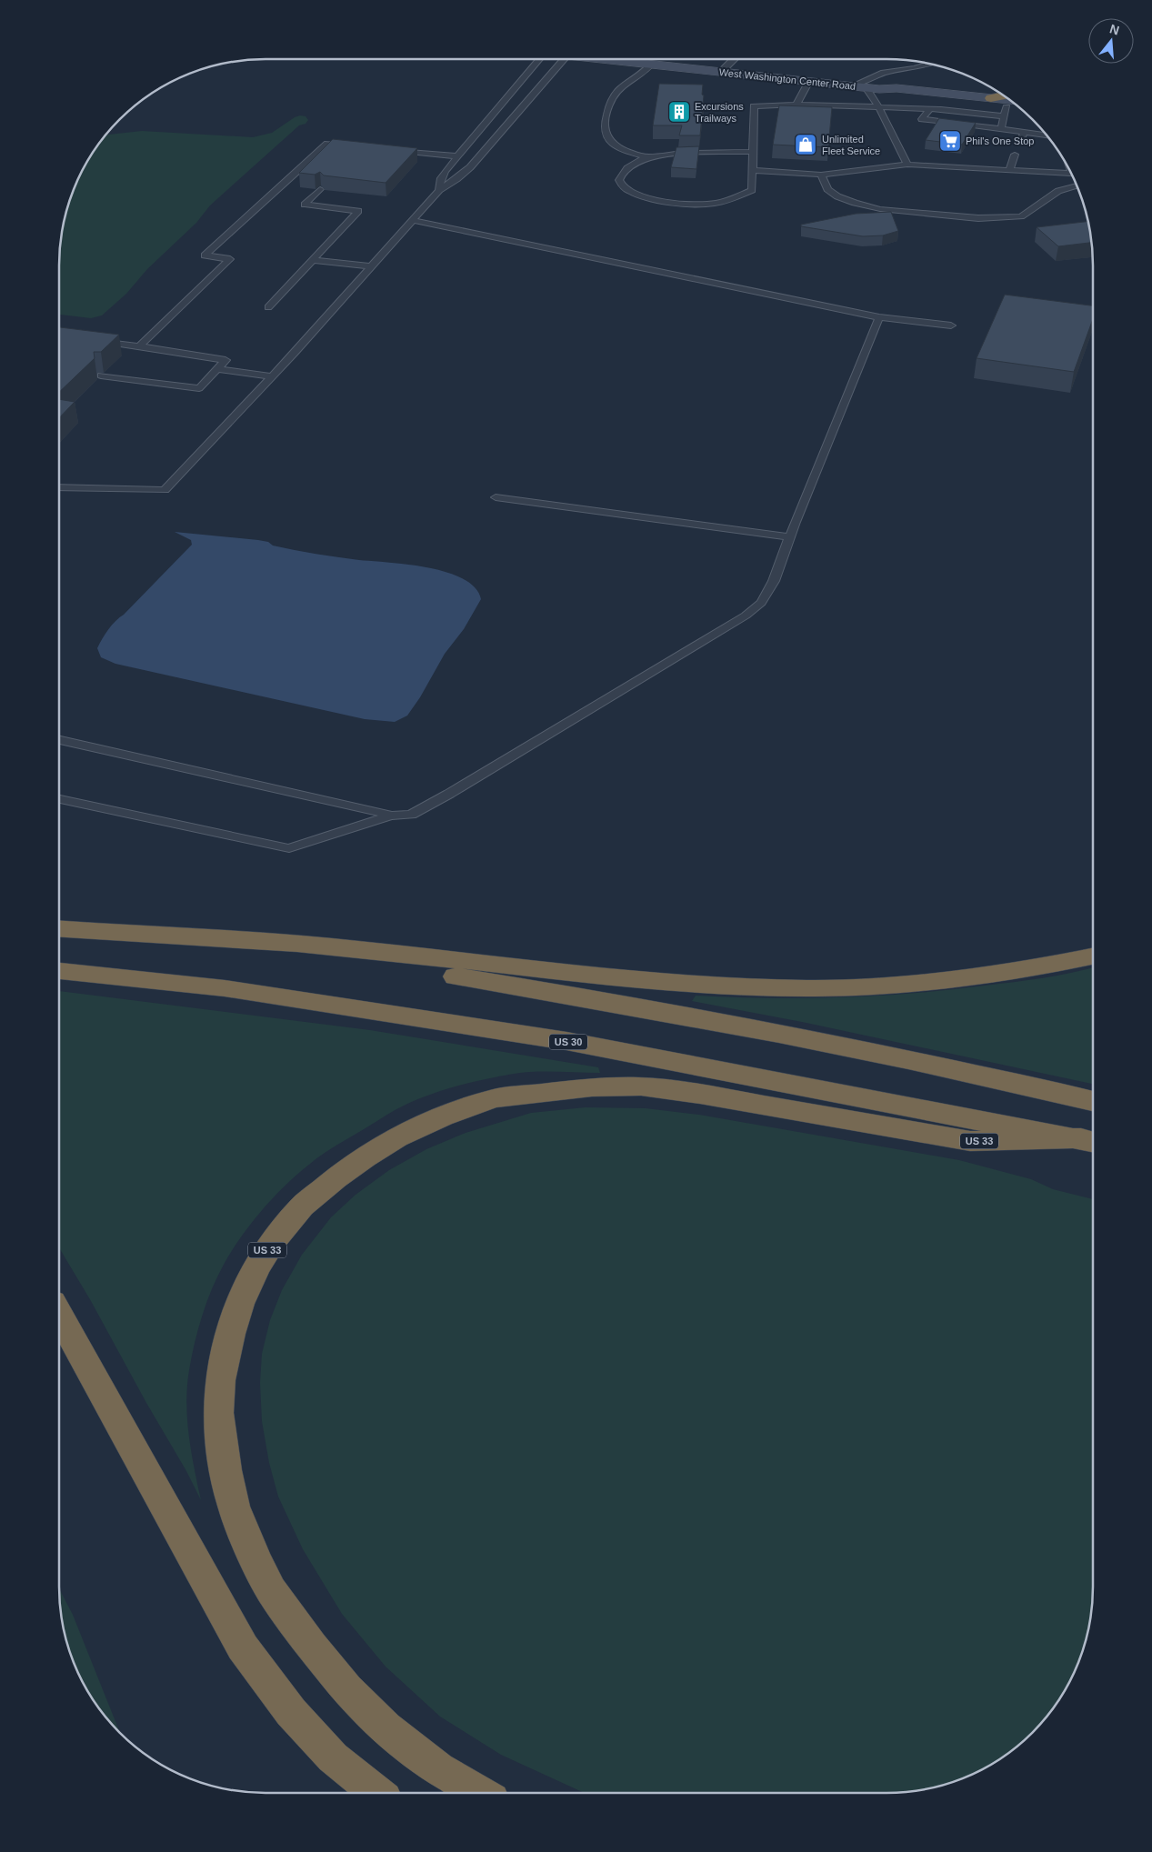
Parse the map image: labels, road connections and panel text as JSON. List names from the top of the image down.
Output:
{
  "streets": {
    "highway": ["US 30", "US 33"],
    "main road": ["West Washington Center Road"]
  },
  "crossings": [
    ["US 30", "US 33"]
  ],
  "places": {
    "building": ["Excursions Trailways"],
    "supermarket": ["Phil's One Stop"],
    "shop": ["Unlimited Fleet Service"]
  },
  "north": "top"
}
